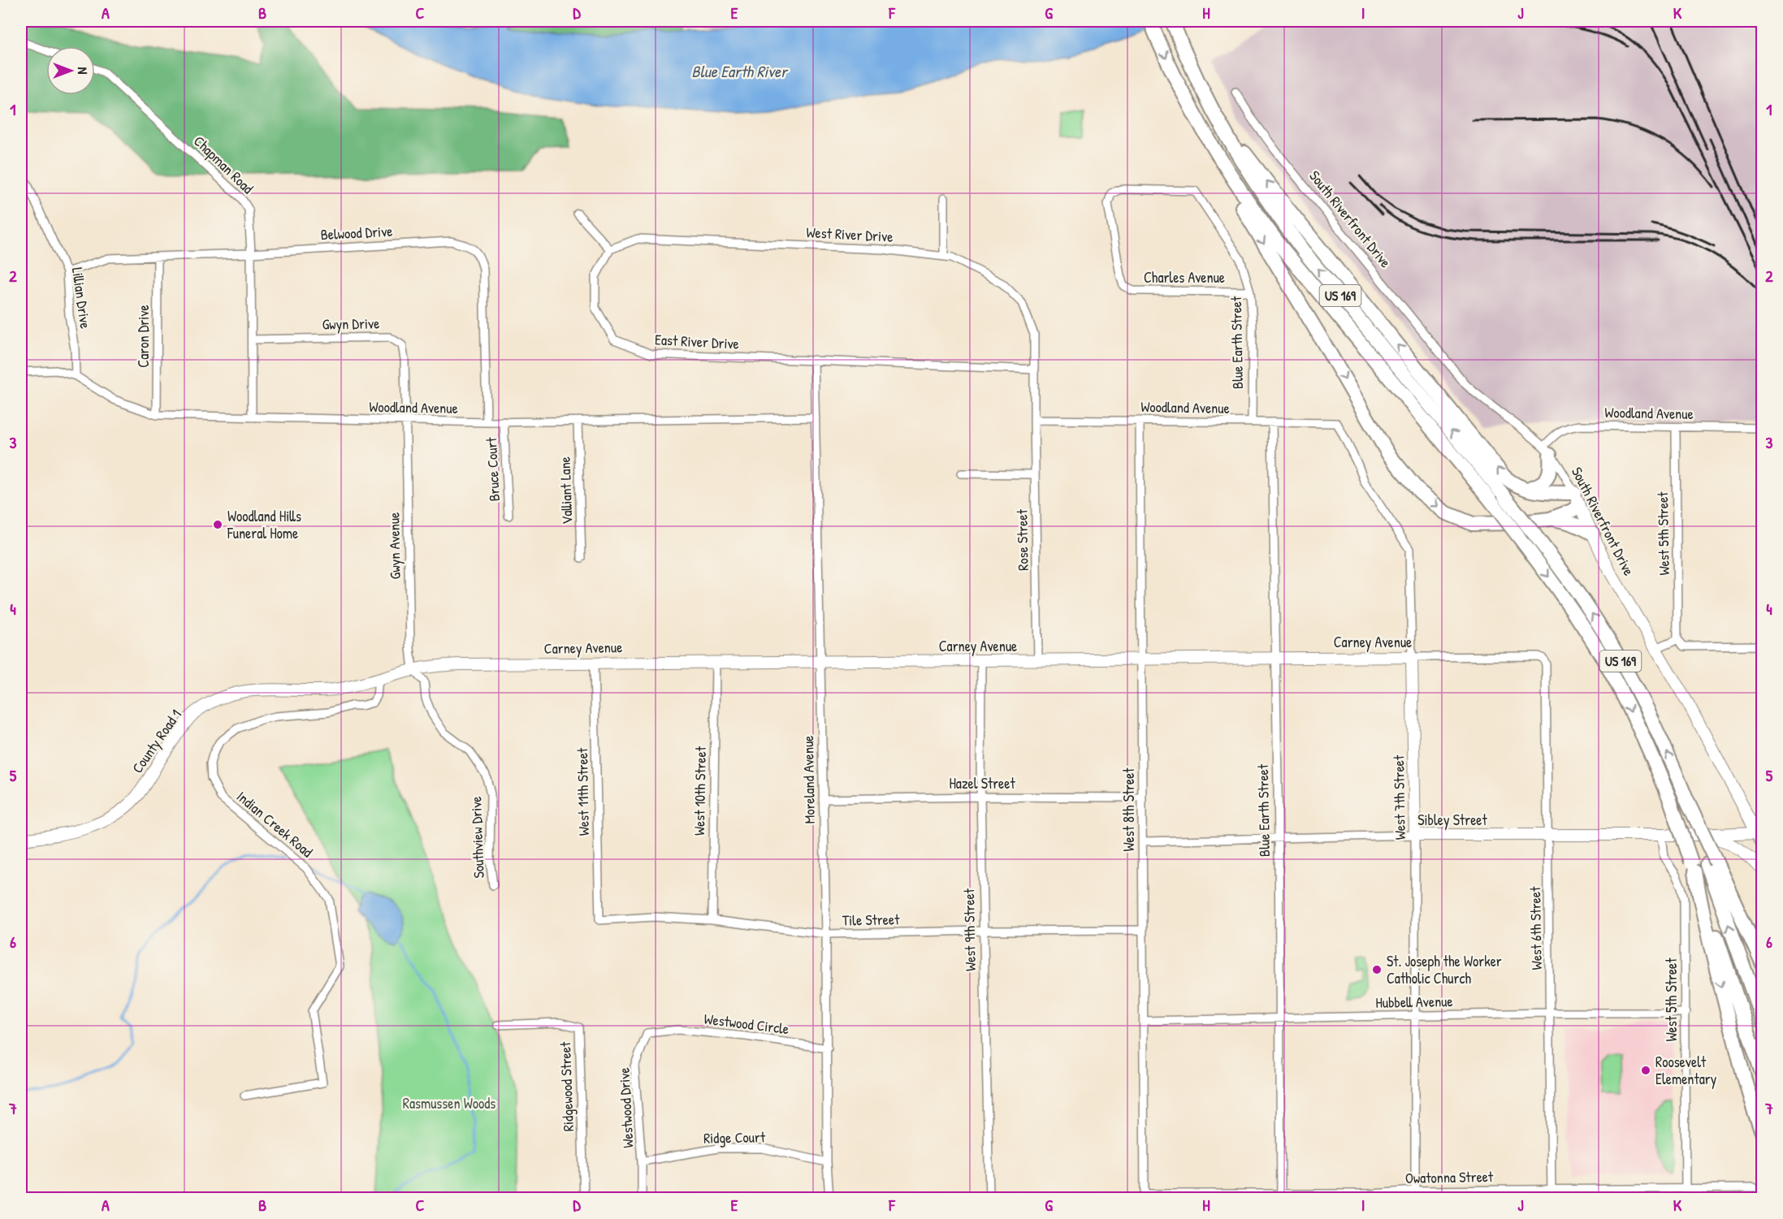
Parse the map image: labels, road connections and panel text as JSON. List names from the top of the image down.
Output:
{
  "streets": {
    "highway": ["US 169"],
    "main road": [
      "South Riverfront Drive",
      "Carney Avenue",
      "County Road 1",
      "West 7th Street",
      "Sibley Street"
    ],
    "street": [
      "Chapman Road",
      "Belwood Drive",
      "West River Drive",
      "Charles Avenue",
      "Lillian Drive",
      "Gwyn Drive",
      "Caron Drive",
      "East River Drive",
      "Blue Earth Street",
      "Woodland Avenue",
      "Bruce Court",
      "Valliant Lane",
      "West 5th Street",
      "Rose Street",
      "Gwyn Avenue",
      "Moreland Avenue",
      "Hazel Street",
      "West 10th Street",
      "West 11th Street",
      "West 8th Street",
      "Indian Creek Road",
      "Southview Drive",
      "Tile Street",
      "West 6th Street",
      "West 9th Street",
      "Hubbell Avenue",
      "Westwood Circle",
      "Ridgewood Street",
      "Westwood Drive",
      "Ridge Court",
      "Owatonna Street"
    ]
  },
  "crossings": [
    ["Chapman Road", "Belwood Drive"],
    ["Chapman Road", "Gwyn Drive"],
    ["Chapman Road", "Woodland Avenue"],
    ["South Riverfront Drive", "Woodland Avenue"],
    ["South Riverfront Drive", "Sibley Street"],
    ["Belwood Drive", "Lillian Drive"],
    ["Belwood Drive", "Caron Drive"],
    ["Belwood Drive", "Woodland Avenue"],
    ["West River Drive", "East River Drive"],
    ["West River Drive", "Woodland Avenue"],
    ["West River Drive", "Rose Street"],
    ["Charles Avenue", "Blue Earth Street"],
    ["Lillian Drive", "Woodland Avenue"],
    ["Gwyn Drive", "Woodland Avenue"],
    ["Gwyn Drive", "Gwyn Avenue"],
    ["Caron Drive", "Woodland Avenue"],
    ["East River Drive", "Moreland Avenue"],
    ["Blue Earth Street", "Woodland Avenue"],
    ["Blue Earth Street", "Carney Avenue"],
    ["Blue Earth Street", "Sibley Street"],
    ["Blue Earth Street", "Hubbell Avenue"],
    ["Blue Earth Street", "Owatonna Street"],
    ["Woodland Avenue", "Bruce Court"],
    ["Woodland Avenue", "Valliant Lane"],
    ["Woodland Avenue", "West 5th Street"],
    ["Woodland Avenue", "Rose Street"],
    ["Woodland Avenue", "Gwyn Avenue"],
    ["Woodland Avenue", "Moreland Avenue"],
    ["Woodland Avenue", "West 7th Street"],
    ["Woodland Avenue", "West 8th Street"],
    ["West 5th Street", "Sibley Street"],
    ["West 5th Street", "Hubbell Avenue"],
    ["West 5th Street", "Owatonna Street"],
    ["Rose Street", "Carney Avenue"],
    ["Gwyn Avenue", "Carney Avenue"],
    ["Gwyn Avenue", "County Road 1"],
    ["Gwyn Avenue", "Southview Drive"],
    ["Carney Avenue", "County Road 1"],
    ["Carney Avenue", "Moreland Avenue"],
    ["Carney Avenue", "West 10th Street"],
    ["Carney Avenue", "West 11th Street"],
    ["Carney Avenue", "West 7th Street"],
    ["Carney Avenue", "West 8th Street"],
    ["Carney Avenue", "Southview Drive"],
    ["Carney Avenue", "West 6th Street"],
    ["Carney Avenue", "West 9th Street"],
    ["County Road 1", "Indian Creek Road"],
    ["County Road 1", "Southview Drive"],
    ["Moreland Avenue", "Hazel Street"],
    ["Moreland Avenue", "Tile Street"],
    ["Moreland Avenue", "Westwood Circle"],
    ["Moreland Avenue", "Ridge Court"],
    ["Hazel Street", "West 8th Street"],
    ["Hazel Street", "West 9th Street"],
    ["West 10th Street", "Tile Street"],
    ["West 11th Street", "Tile Street"],
    ["West 7th Street", "Sibley Street"],
    ["West 7th Street", "Hubbell Avenue"],
    ["West 7th Street", "Owatonna Street"],
    ["West 8th Street", "Sibley Street"],
    ["West 8th Street", "Tile Street"],
    ["West 8th Street", "Hubbell Avenue"],
    ["West 8th Street", "Owatonna Street"],
    ["Sibley Street", "West 6th Street"],
    ["Tile Street", "West 9th Street"],
    ["West 6th Street", "Hubbell Avenue"],
    ["West 6th Street", "Owatonna Street"],
    ["Westwood Circle", "Westwood Drive"],
    ["Westwood Drive", "Ridge Court"]
  ],
  "water": ["Blue Earth River"],
  "parks": ["Rasmussen Woods"],
  "places": ["Woodland Hills Funeral Home", "St. Joseph the Worker Catholic Church", "Roosevelt Elementary"],
  "north": "right",
  "grid": {
    "columns": [
      "A",
      "B",
      "C",
      "D",
      "E",
      "F",
      "G",
      "H",
      "I",
      "J",
      "K"
    ],
    "rows": [
      "1",
      "2",
      "3",
      "4",
      "5",
      "6",
      "7"
    ]
  }
}
